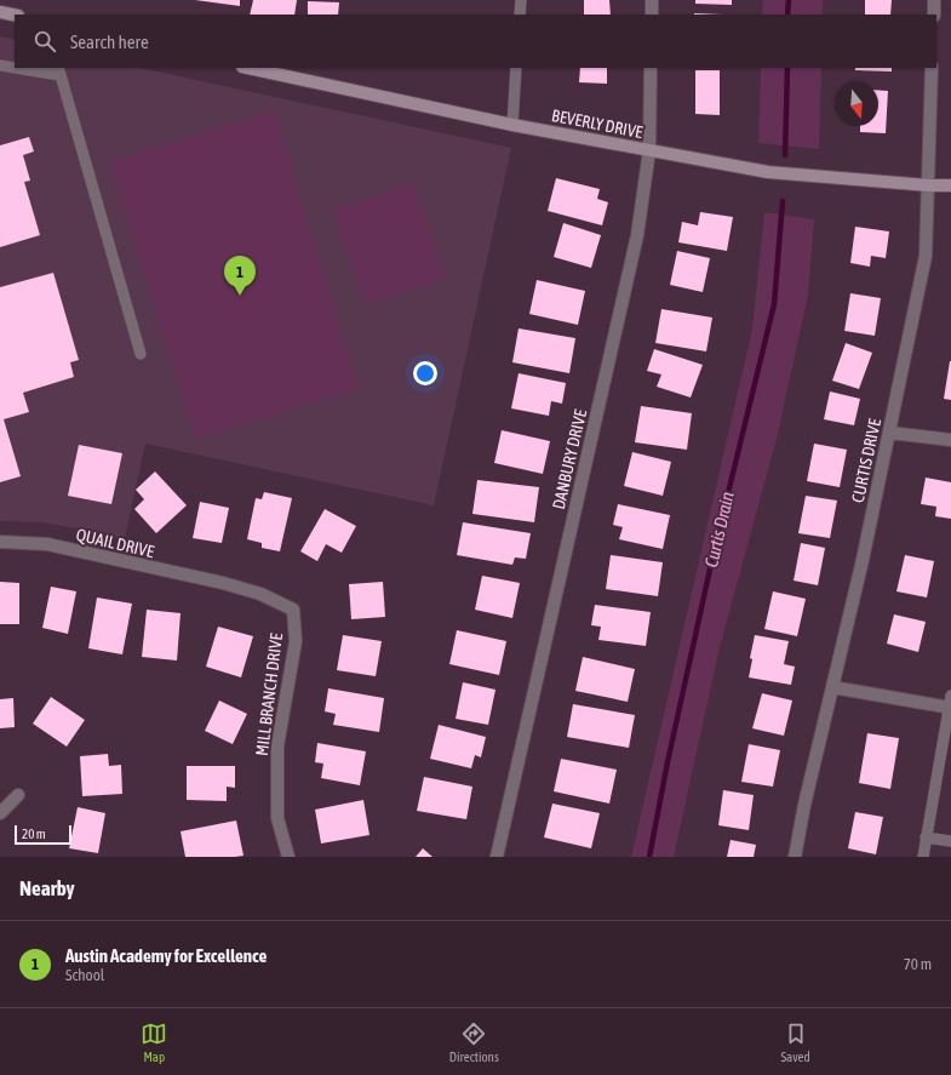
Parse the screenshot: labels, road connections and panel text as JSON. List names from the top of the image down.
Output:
{
  "streets": {
    "street": [
      "BEVERLY DRIVE",
      "DANBURY DRIVE",
      "CURTIS DRIVE",
      "QUAIL DRIVE",
      "MILL BRANCH DRIVE"
    ]
  },
  "crossings": [
    ["BEVERLY DRIVE", "DANBURY DRIVE"],
    ["BEVERLY DRIVE", "CURTIS DRIVE"],
    ["QUAIL DRIVE", "MILL BRANCH DRIVE"]
  ],
  "water": ["Curtis Drain"],
  "scale_bar": "20 m",
  "north": "bottom",
  "page": {
    "search": "Search here",
    "pins": "1",
    "scale": "20 m",
    "heading": "Nearby",
    "list": [
      {
        "mark": "1",
        "name": "Austin Academy for Excellence",
        "note": "School",
        "value": "70 m"
      }
    ],
    "nav": ["Map", "Directions", "Saved"]
  }
}
